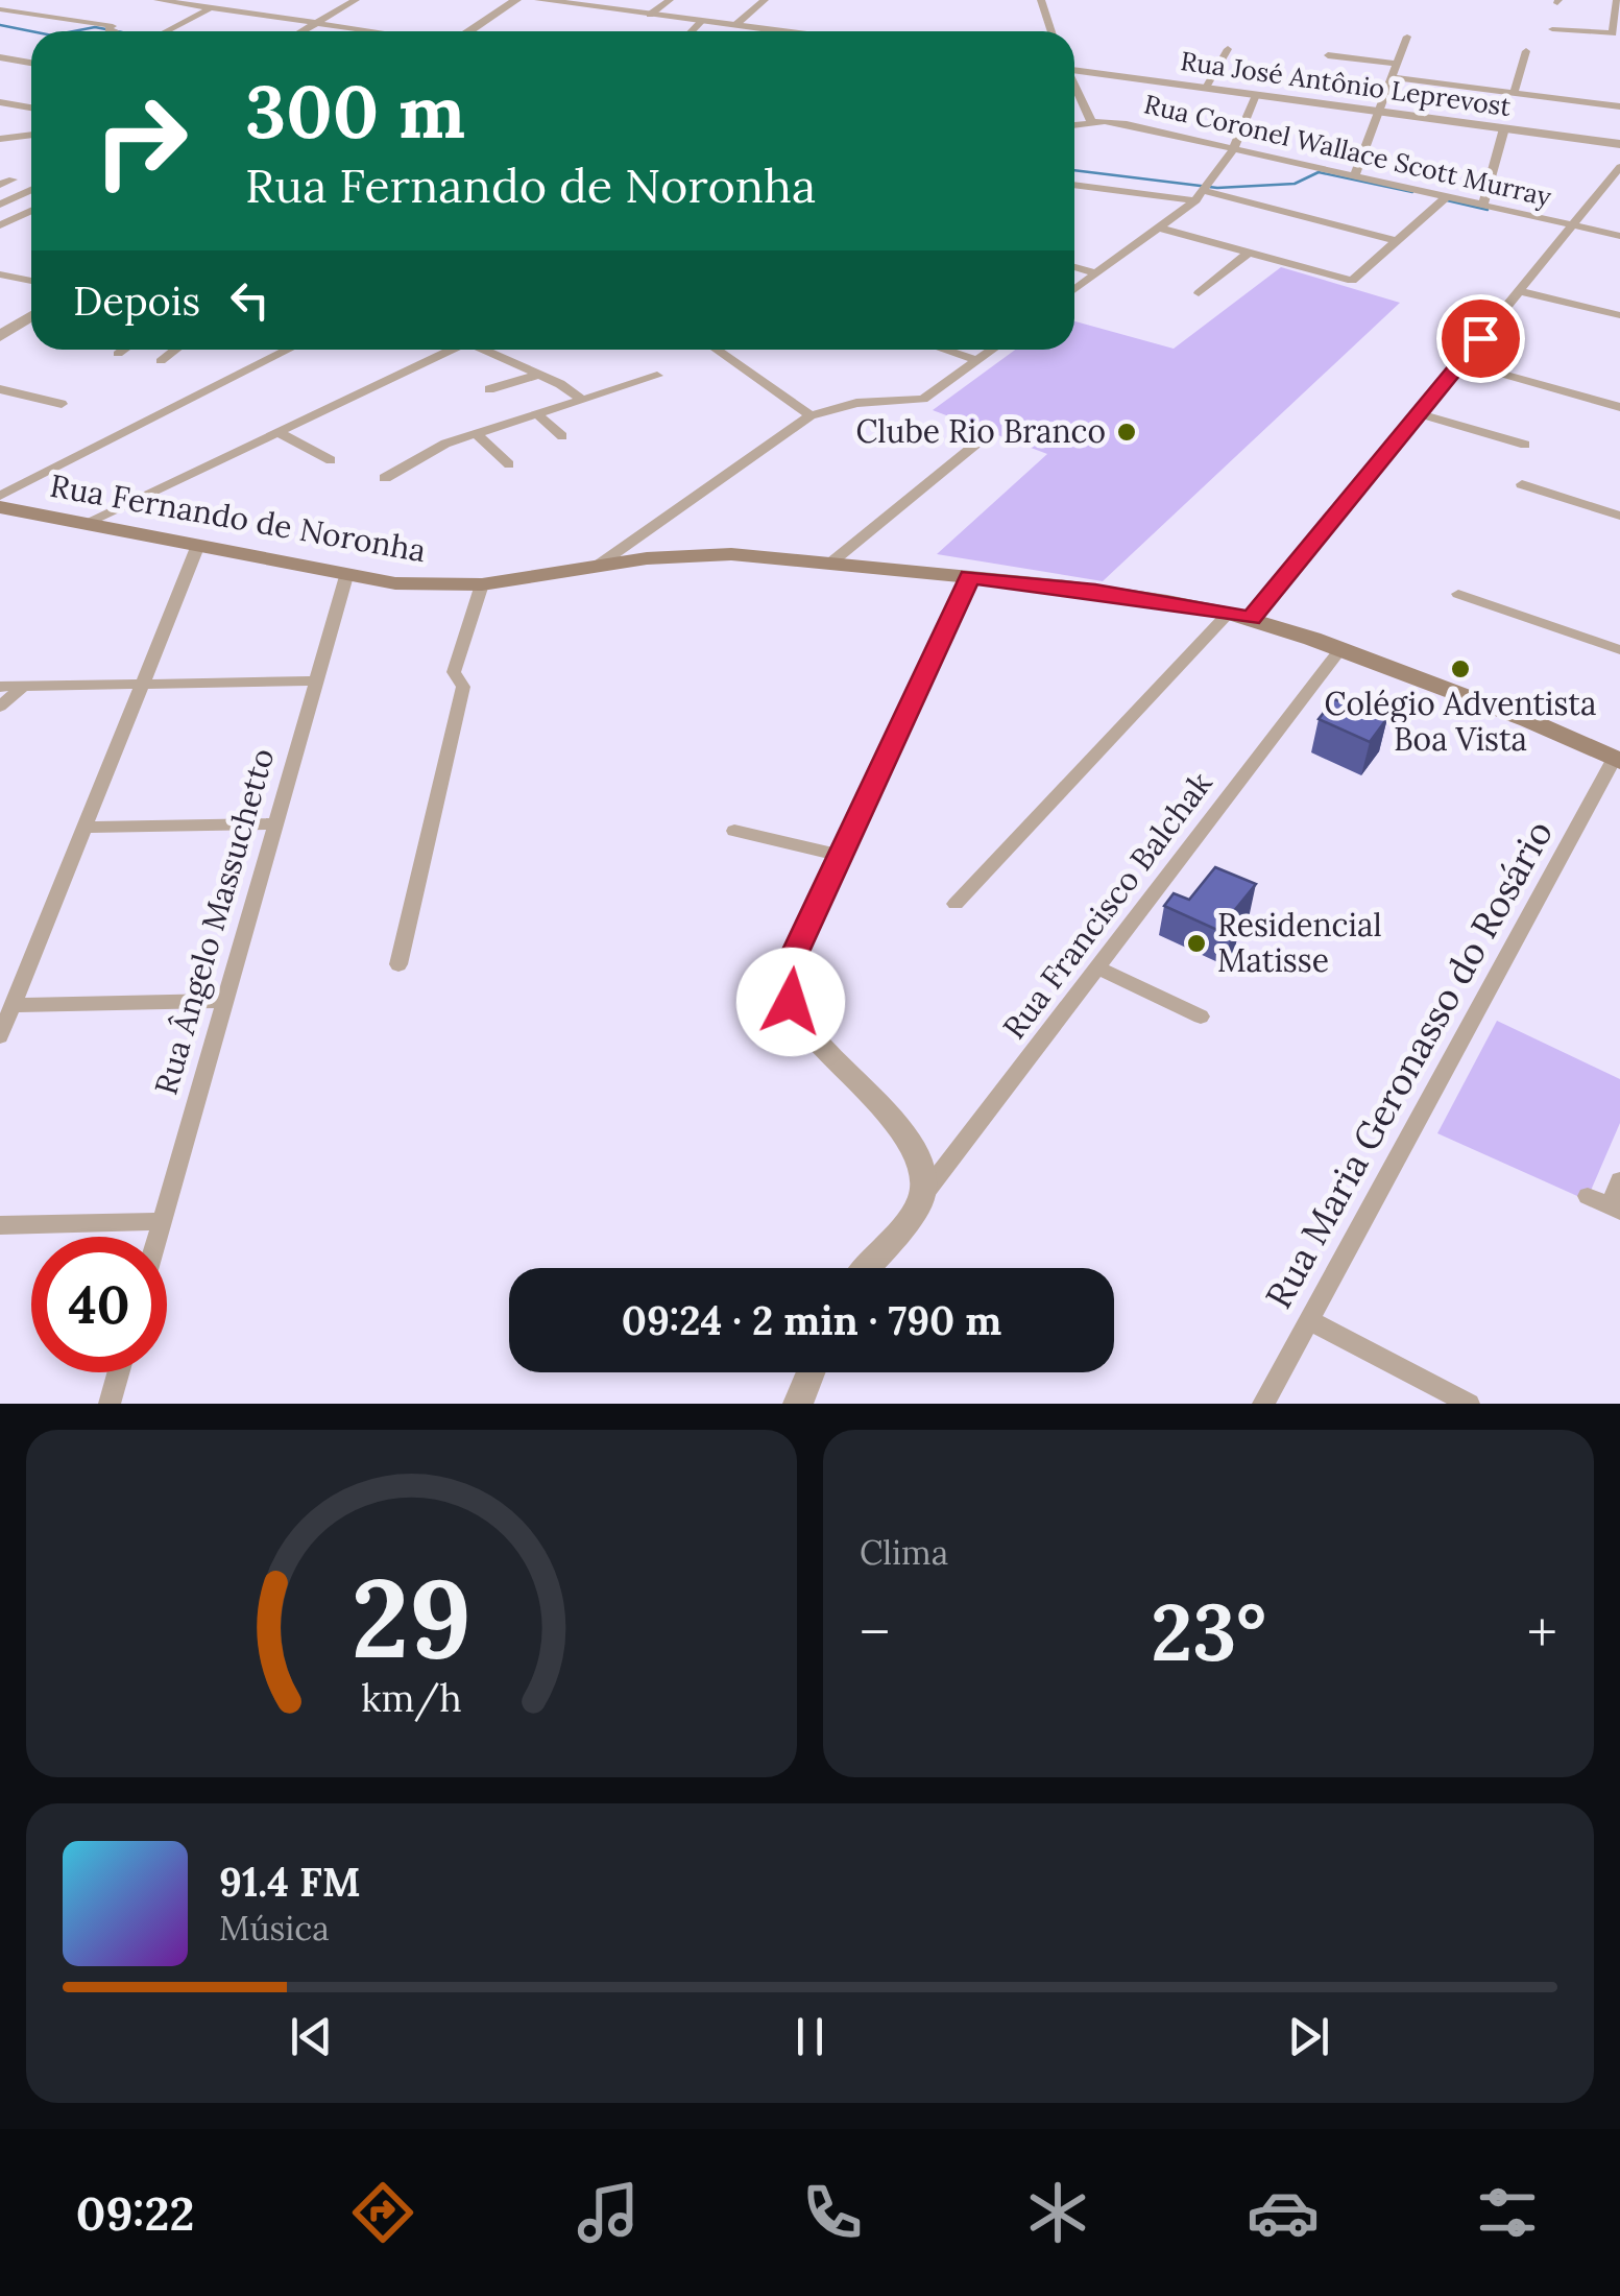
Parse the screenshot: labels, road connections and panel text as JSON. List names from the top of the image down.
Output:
{
  "streets": {
    "main road": ["Rua Fernando de Noronha"],
    "street": [
      "Rua José Antônio Leprevost",
      "Rua Coronel Wallace Scott Murray",
      "Rua Francisco Balchak",
      "Rua Ângelo Massuchetto",
      "Rua Maria Geronasso do Rosário"
    ]
  },
  "crossings": [
    ["Rua Fernando de Noronha", "Rua Francisco Balchak"],
    ["Rua Fernando de Noronha", "Rua Ângelo Massuchetto"],
    ["Rua Fernando de Noronha", "Rua Maria Geronasso do Rosário"]
  ],
  "places": ["Clube Rio Branco", "Colégio Adventista Boa Vista", "Residencial Matisse"],
  "page": {
    "turn": ["300 m", "Rua Fernando de Noronha"],
    "then": "Depois",
    "limit": "40",
    "trip": "09:24 · 2 min · 790 m",
    "tile": "Clima",
    "heat": ["−", "23°", "+"],
    "song": ["91.4 FM", "Música"],
    "tabs": "09:22",
    "gauge": ["29", "km/h"]
  }
}
